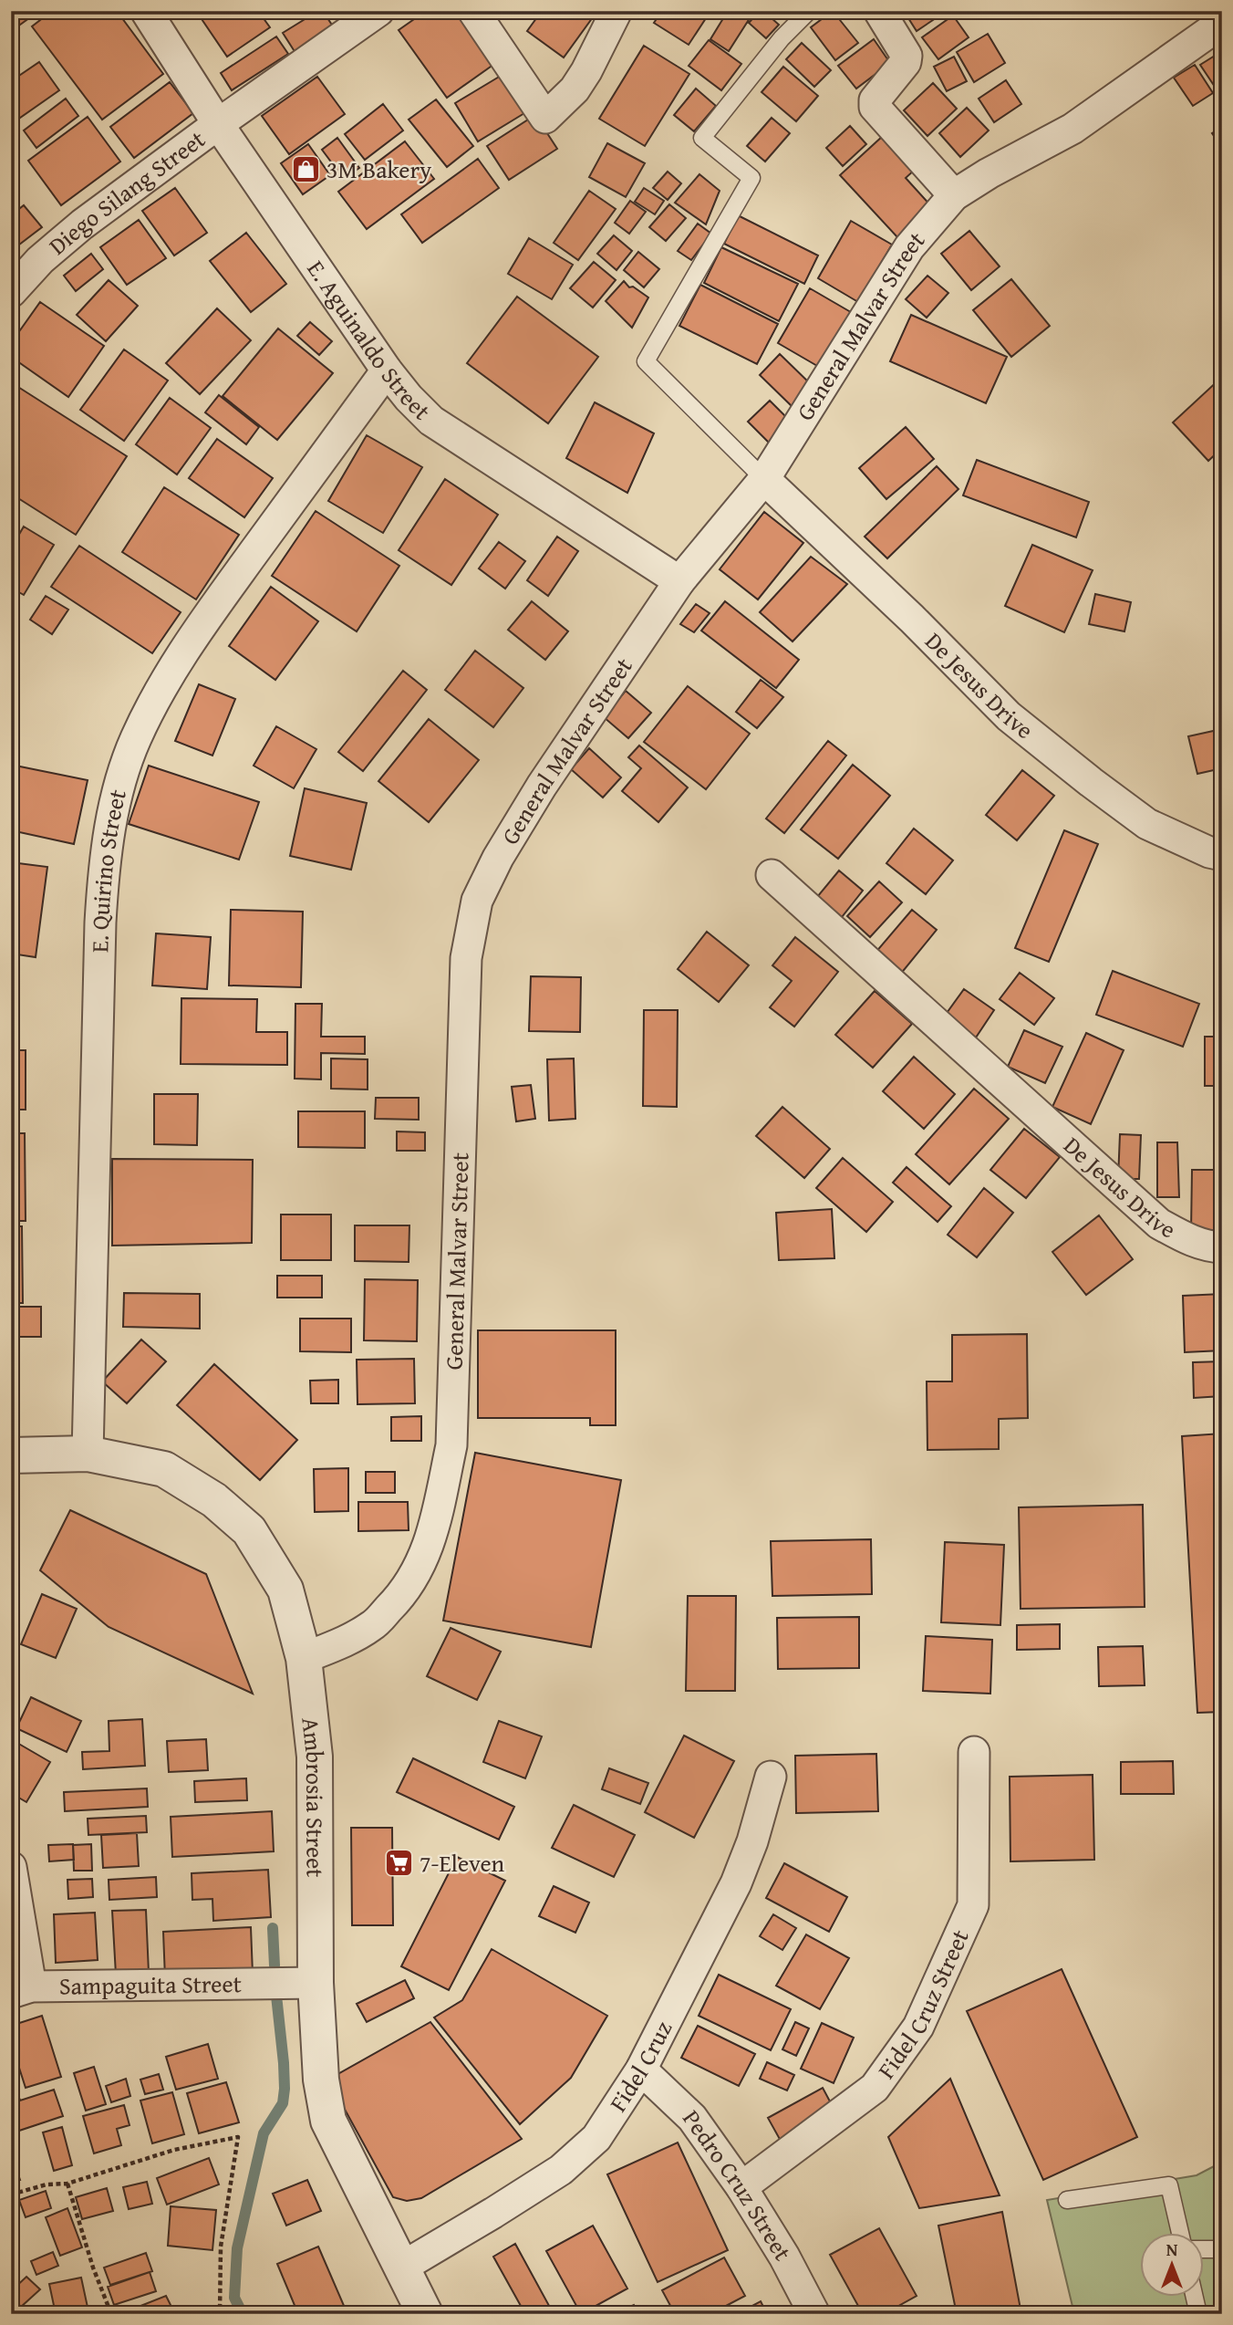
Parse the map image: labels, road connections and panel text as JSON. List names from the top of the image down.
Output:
{
  "streets": {
    "street": [
      "Diego Silang Street",
      "General Malvar Street",
      "E. Aguinaldo Street",
      "De Jesus Drive",
      "E. Quirino Street",
      "Ambrosia Street",
      "Sampaguita Street",
      "Fidel Cruz Street",
      "Fidel Cruz",
      "Pedro Cruz Street"
    ]
  },
  "crossings": [
    ["Diego Silang Street", "E. Aguinaldo Street"],
    ["General Malvar Street", "E. Aguinaldo Street"],
    ["General Malvar Street", "De Jesus Drive"],
    ["General Malvar Street", "Ambrosia Street"],
    ["E. Aguinaldo Street", "E. Quirino Street"],
    ["E. Quirino Street", "Ambrosia Street"],
    ["Ambrosia Street", "Sampaguita Street"],
    ["Ambrosia Street", "Fidel Cruz"],
    ["Fidel Cruz Street", "Pedro Cruz Street"],
    ["Fidel Cruz", "Pedro Cruz Street"]
  ],
  "places": {
    "shop": ["3M Bakery"],
    "supermarket": ["7-Eleven"]
  },
  "north": "top"
}
